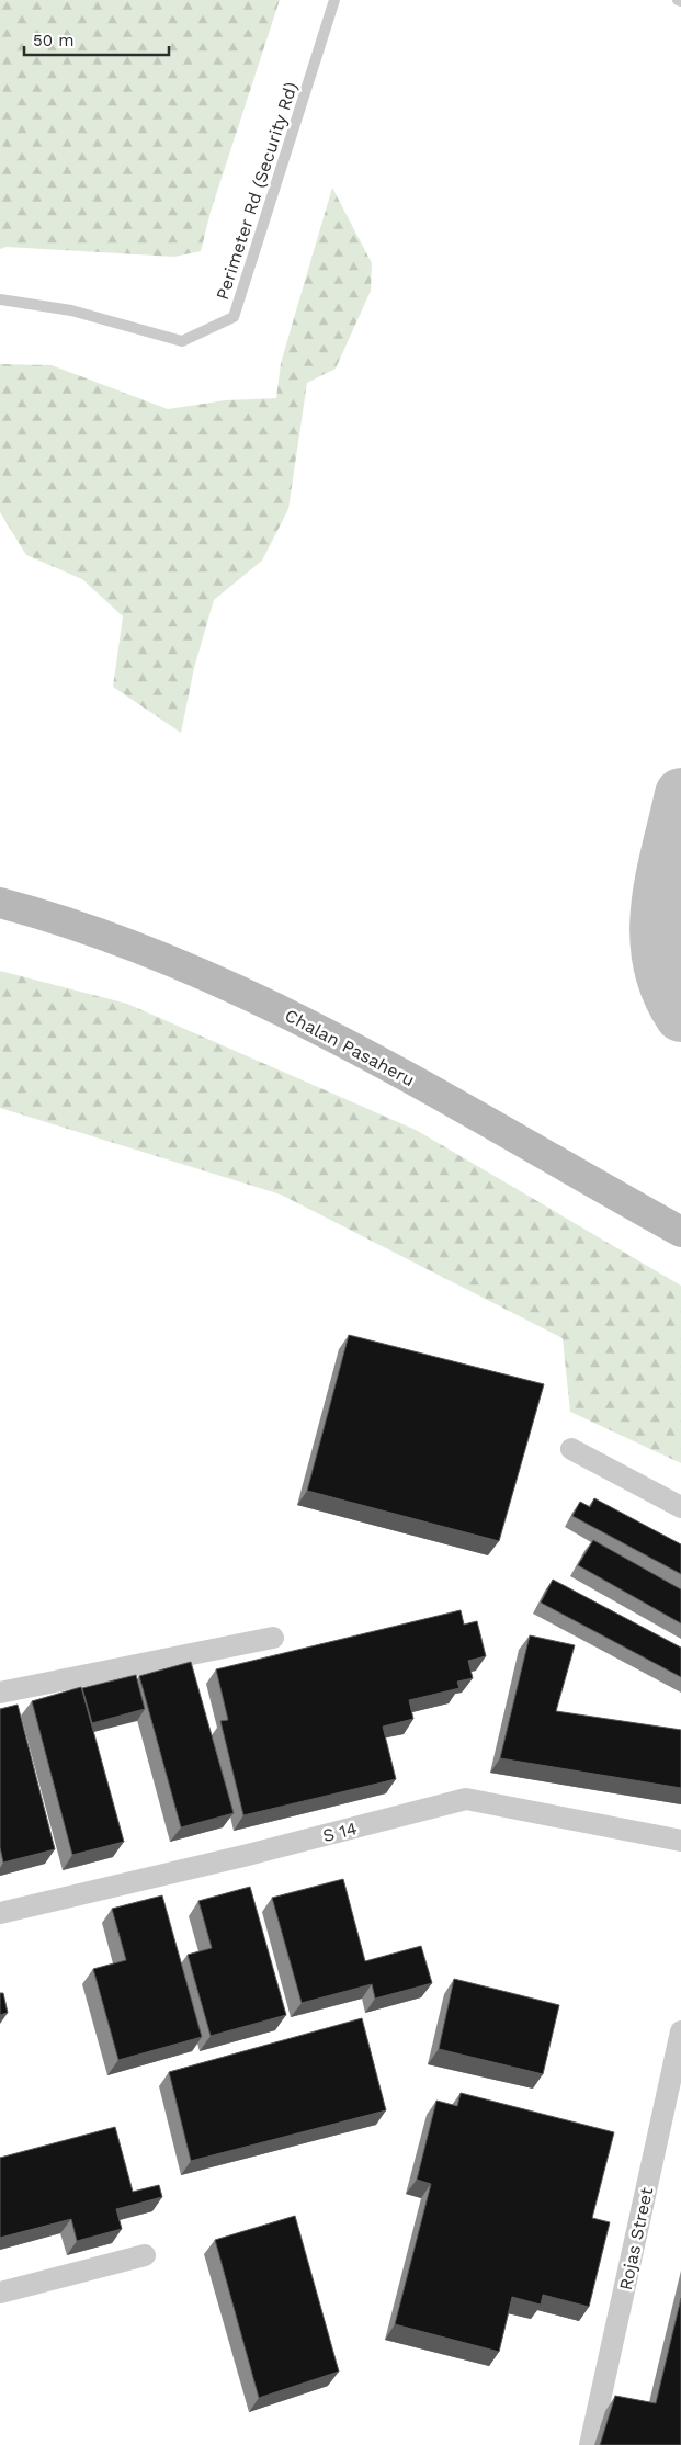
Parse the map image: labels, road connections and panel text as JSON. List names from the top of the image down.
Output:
{
  "streets": {
    "main road": ["Chalan Pasaheru"],
    "street": ["S 14", "Rojas Street"],
    "lane": ["Perimeter Rd (Security Rd)"]
  },
  "scale_bar": "50 m"
}
